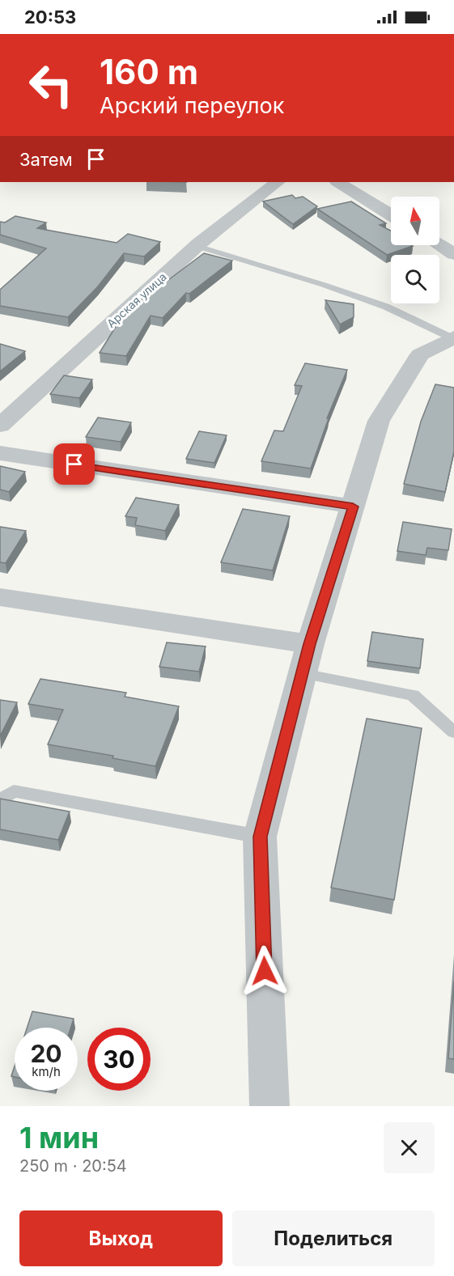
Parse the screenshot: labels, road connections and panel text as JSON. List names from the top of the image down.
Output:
{
  "streets": {
    "street": ["Арская улица"]
  },
  "north": "top",
  "page": {
    "status": "20:53",
    "turn": ["160 m", "Арский переулок"],
    "then": "Затем",
    "speed": "20 km/h",
    "limit": "30",
    "heading": ["1 мин", "250 m · 20:54"],
    "buttons": ["Выход", "Поделиться"]
  }
}
